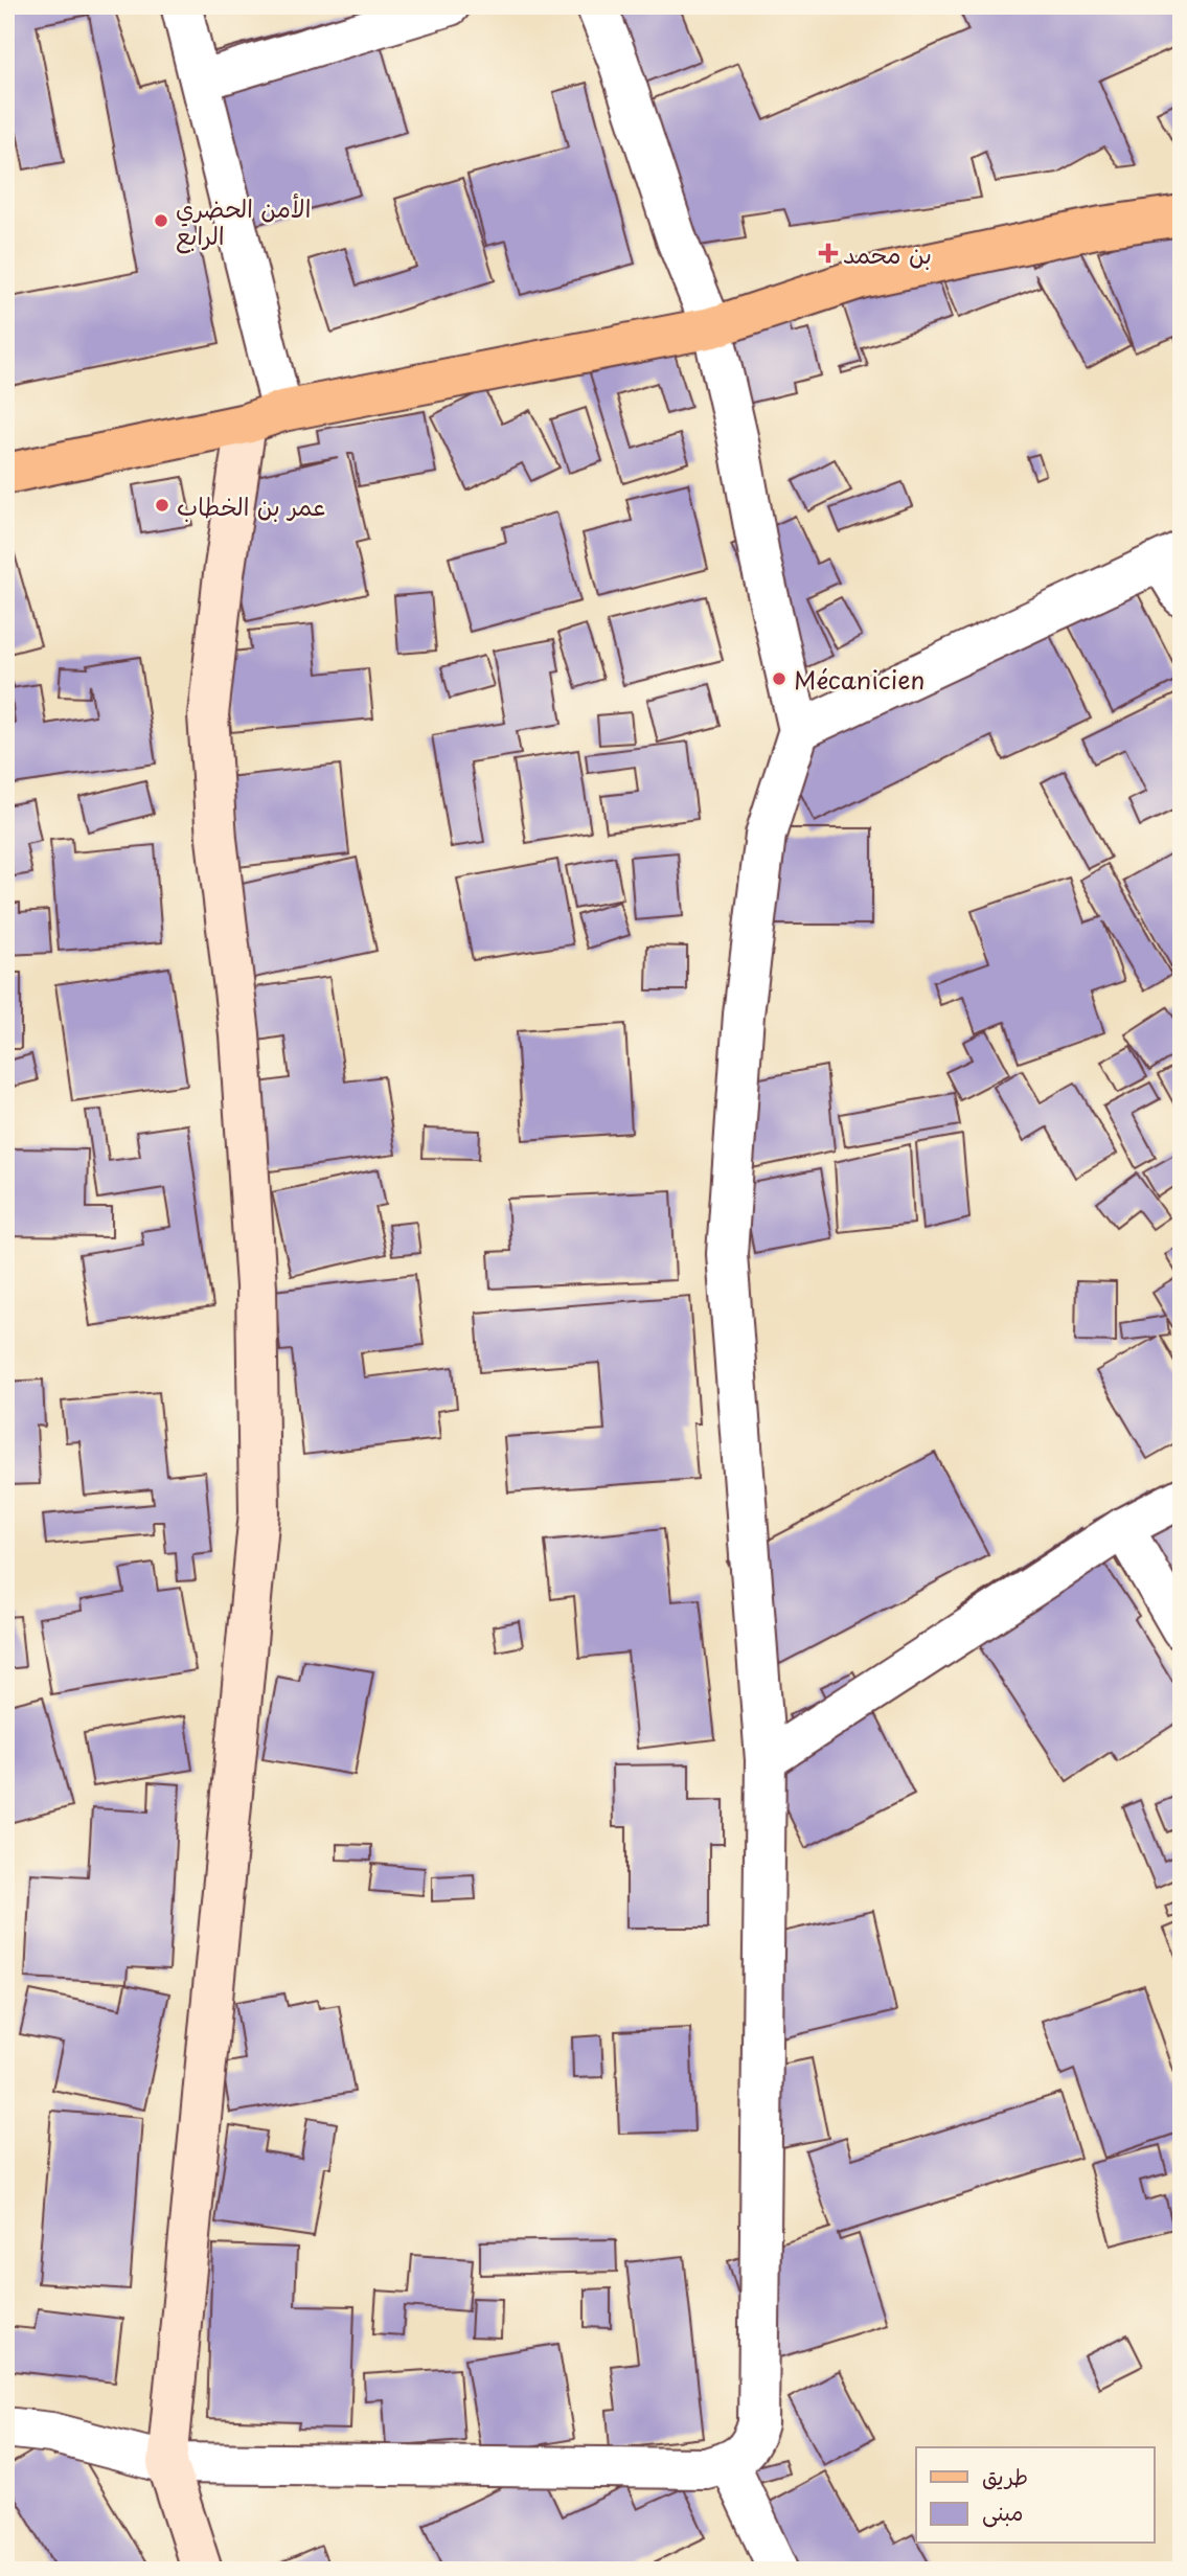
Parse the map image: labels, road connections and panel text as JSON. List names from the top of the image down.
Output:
{
  "places": {
    "other": ["الأمن الحضري الرابع", "عمر بن الخطاب", "Mécanicien"],
    "health": ["بن محمد"]
  },
  "legend": ["طريق", "مبنى"]
}
